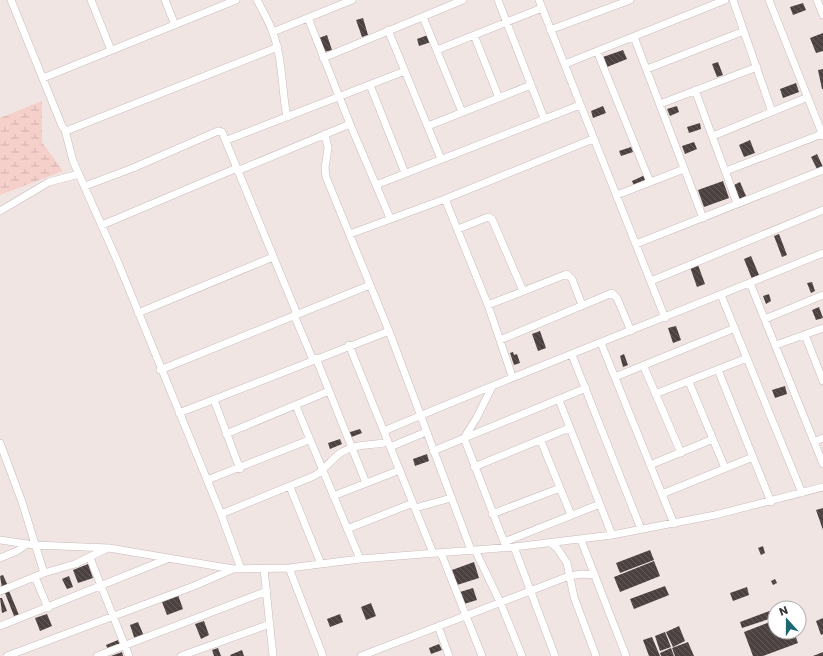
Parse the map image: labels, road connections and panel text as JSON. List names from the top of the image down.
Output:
{
  "north": "top"
}
